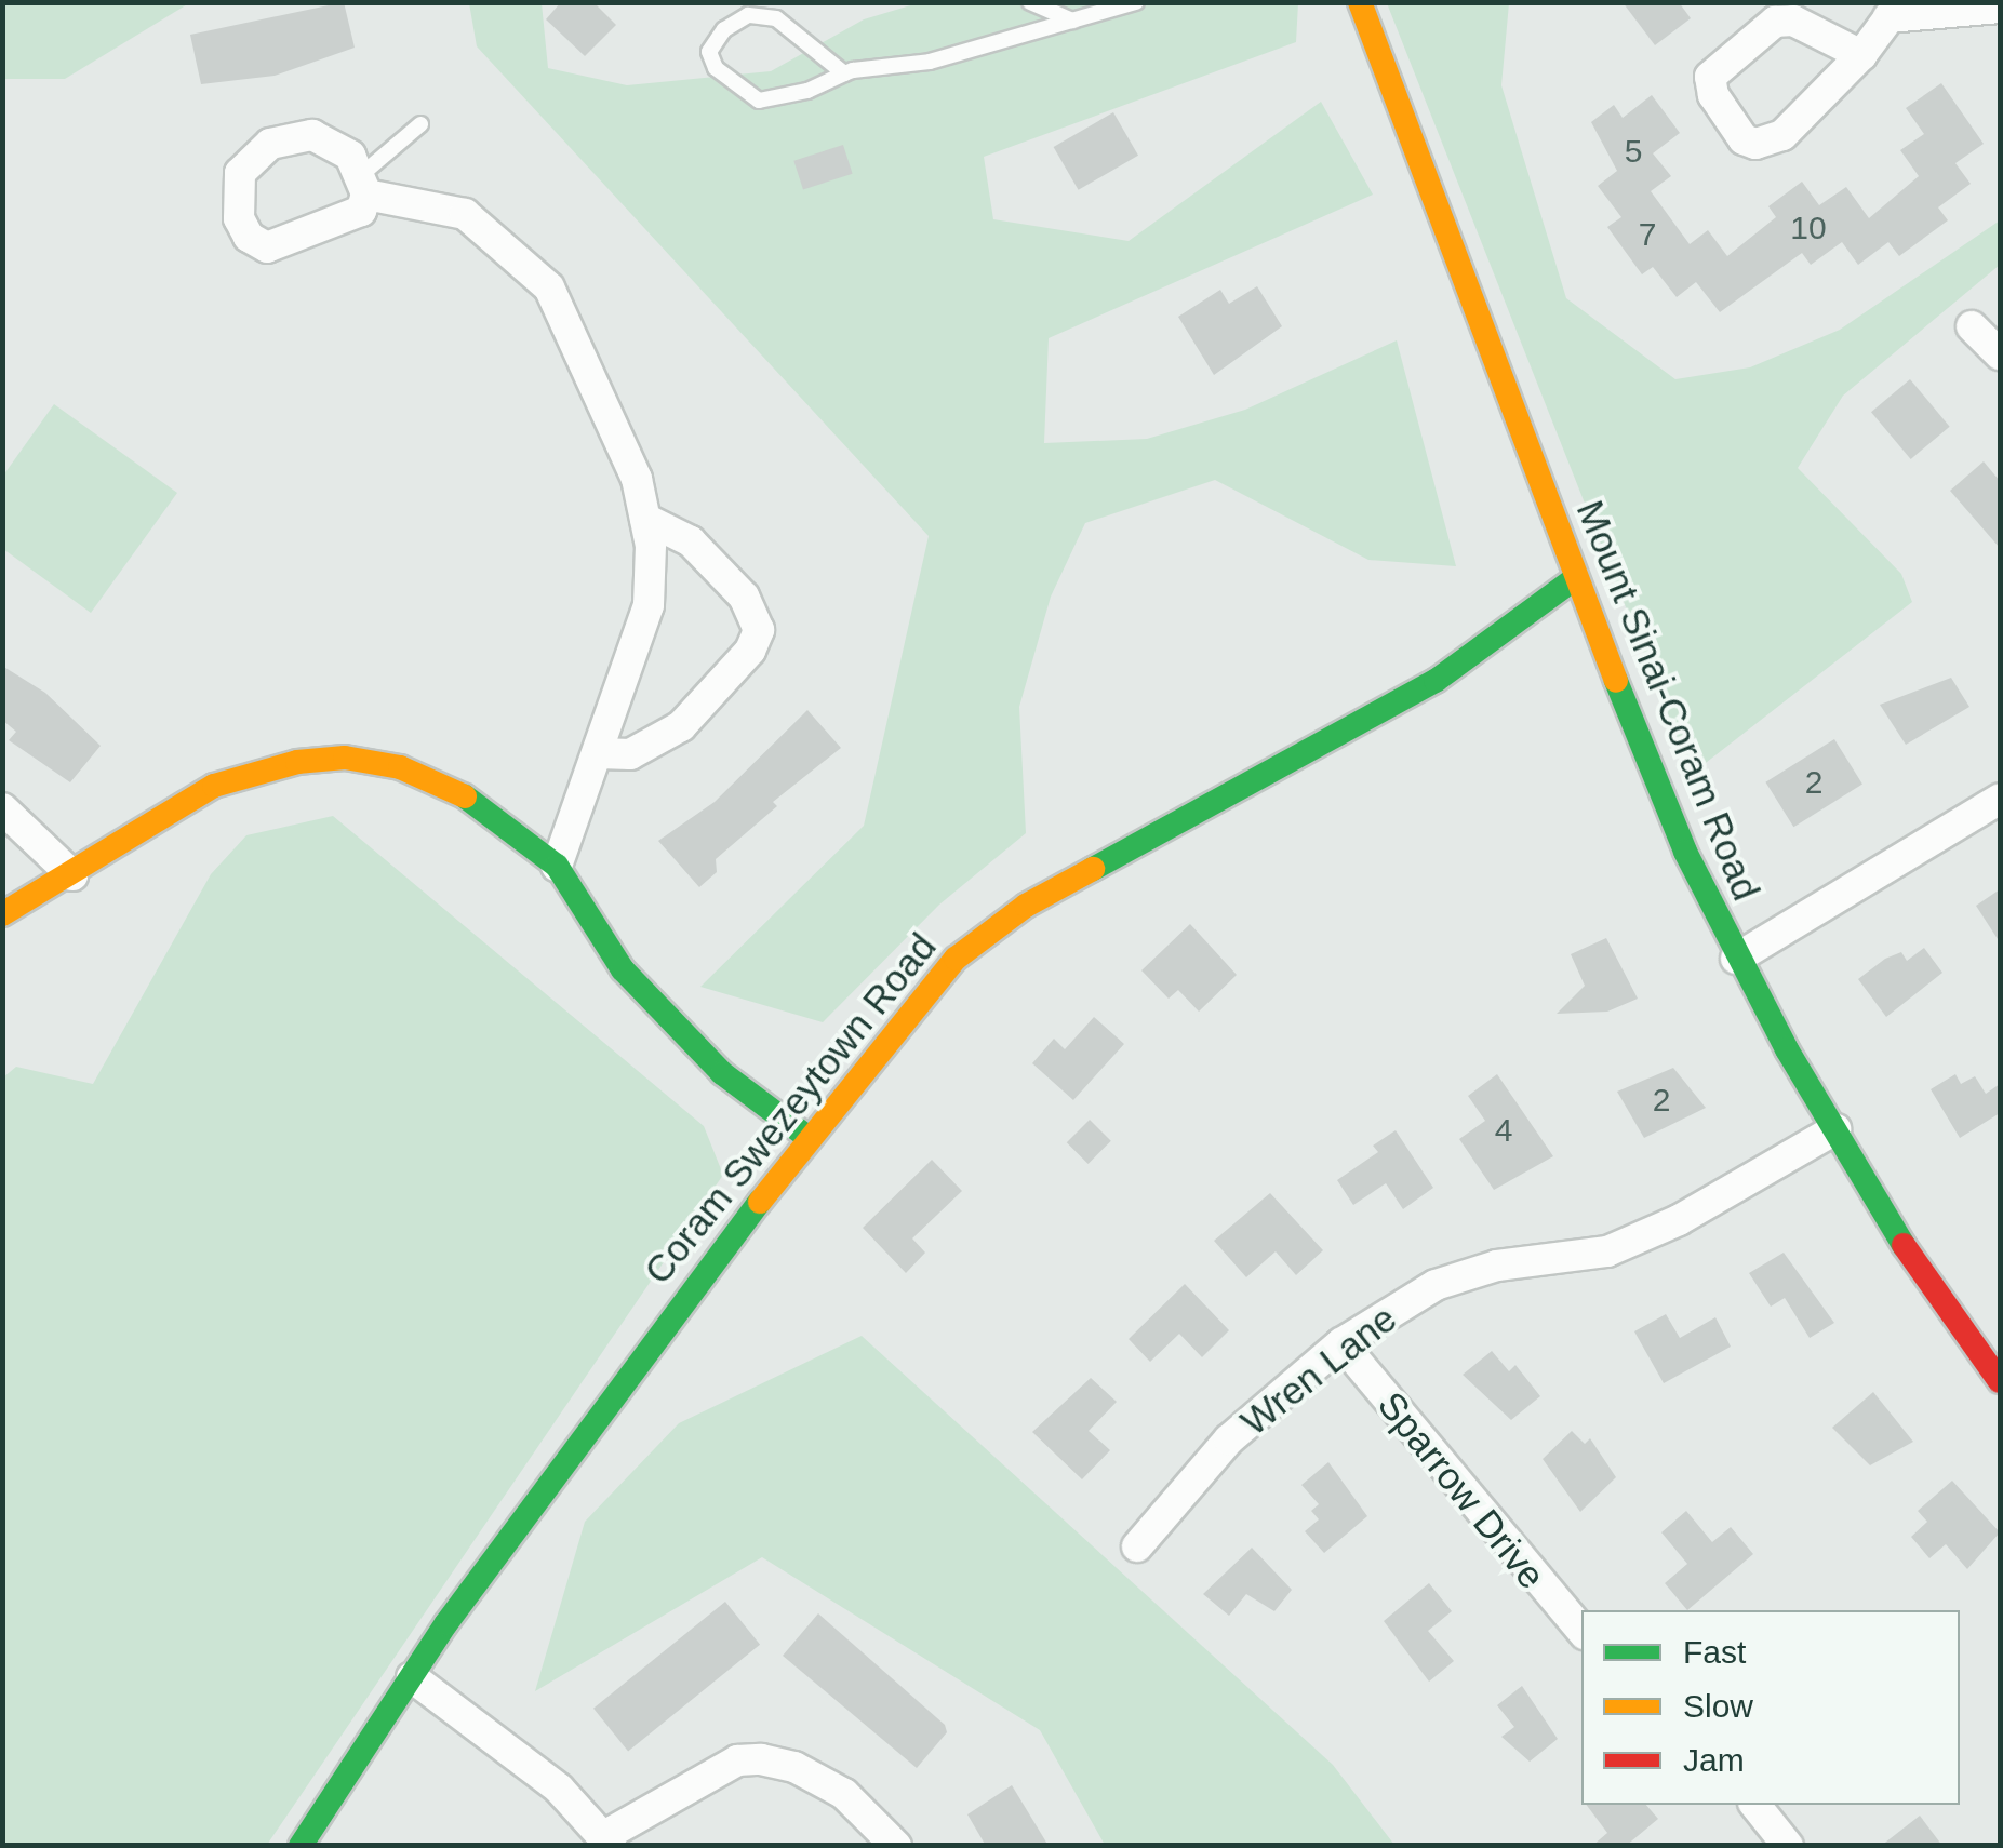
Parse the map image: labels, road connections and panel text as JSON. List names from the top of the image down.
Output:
{
  "streets": {
    "street": [
      "Mount Sinai-Coram Road",
      "Coram Swezeytown Road",
      "Wren Lane",
      "Sparrow Drive"
    ]
  },
  "crossings": [
    ["Mount Sinai-Coram Road", "Coram Swezeytown Road"],
    ["Mount Sinai-Coram Road", "Wren Lane"],
    ["Wren Lane", "Sparrow Drive"]
  ],
  "house_numbers": [
    "5",
    "10",
    "7",
    "2",
    "2",
    "4"
  ],
  "legend": ["Fast", "Slow", "Jam"]
}
